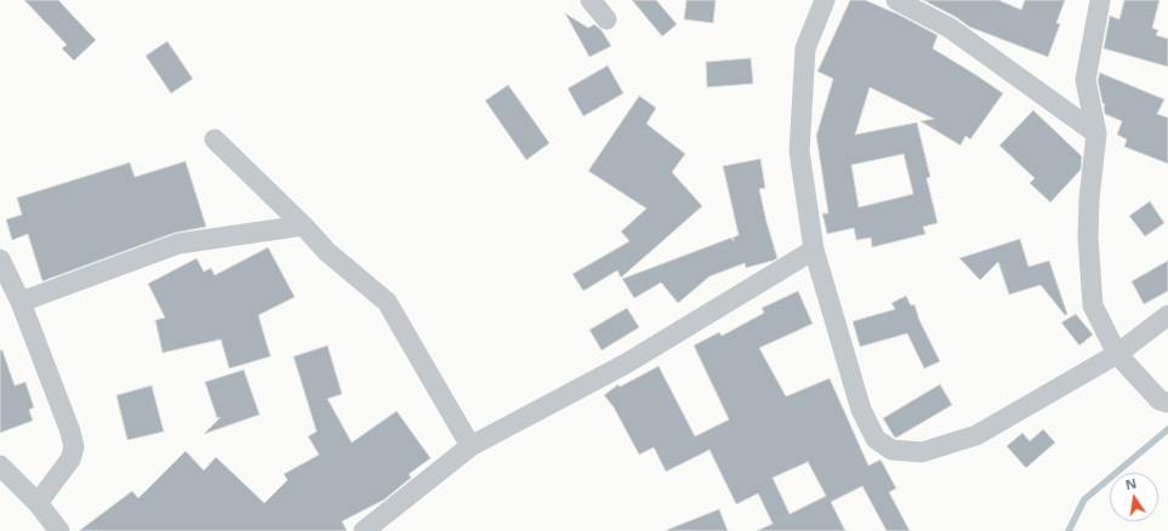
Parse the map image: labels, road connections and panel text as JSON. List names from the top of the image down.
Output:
{
  "north": "top"
}
